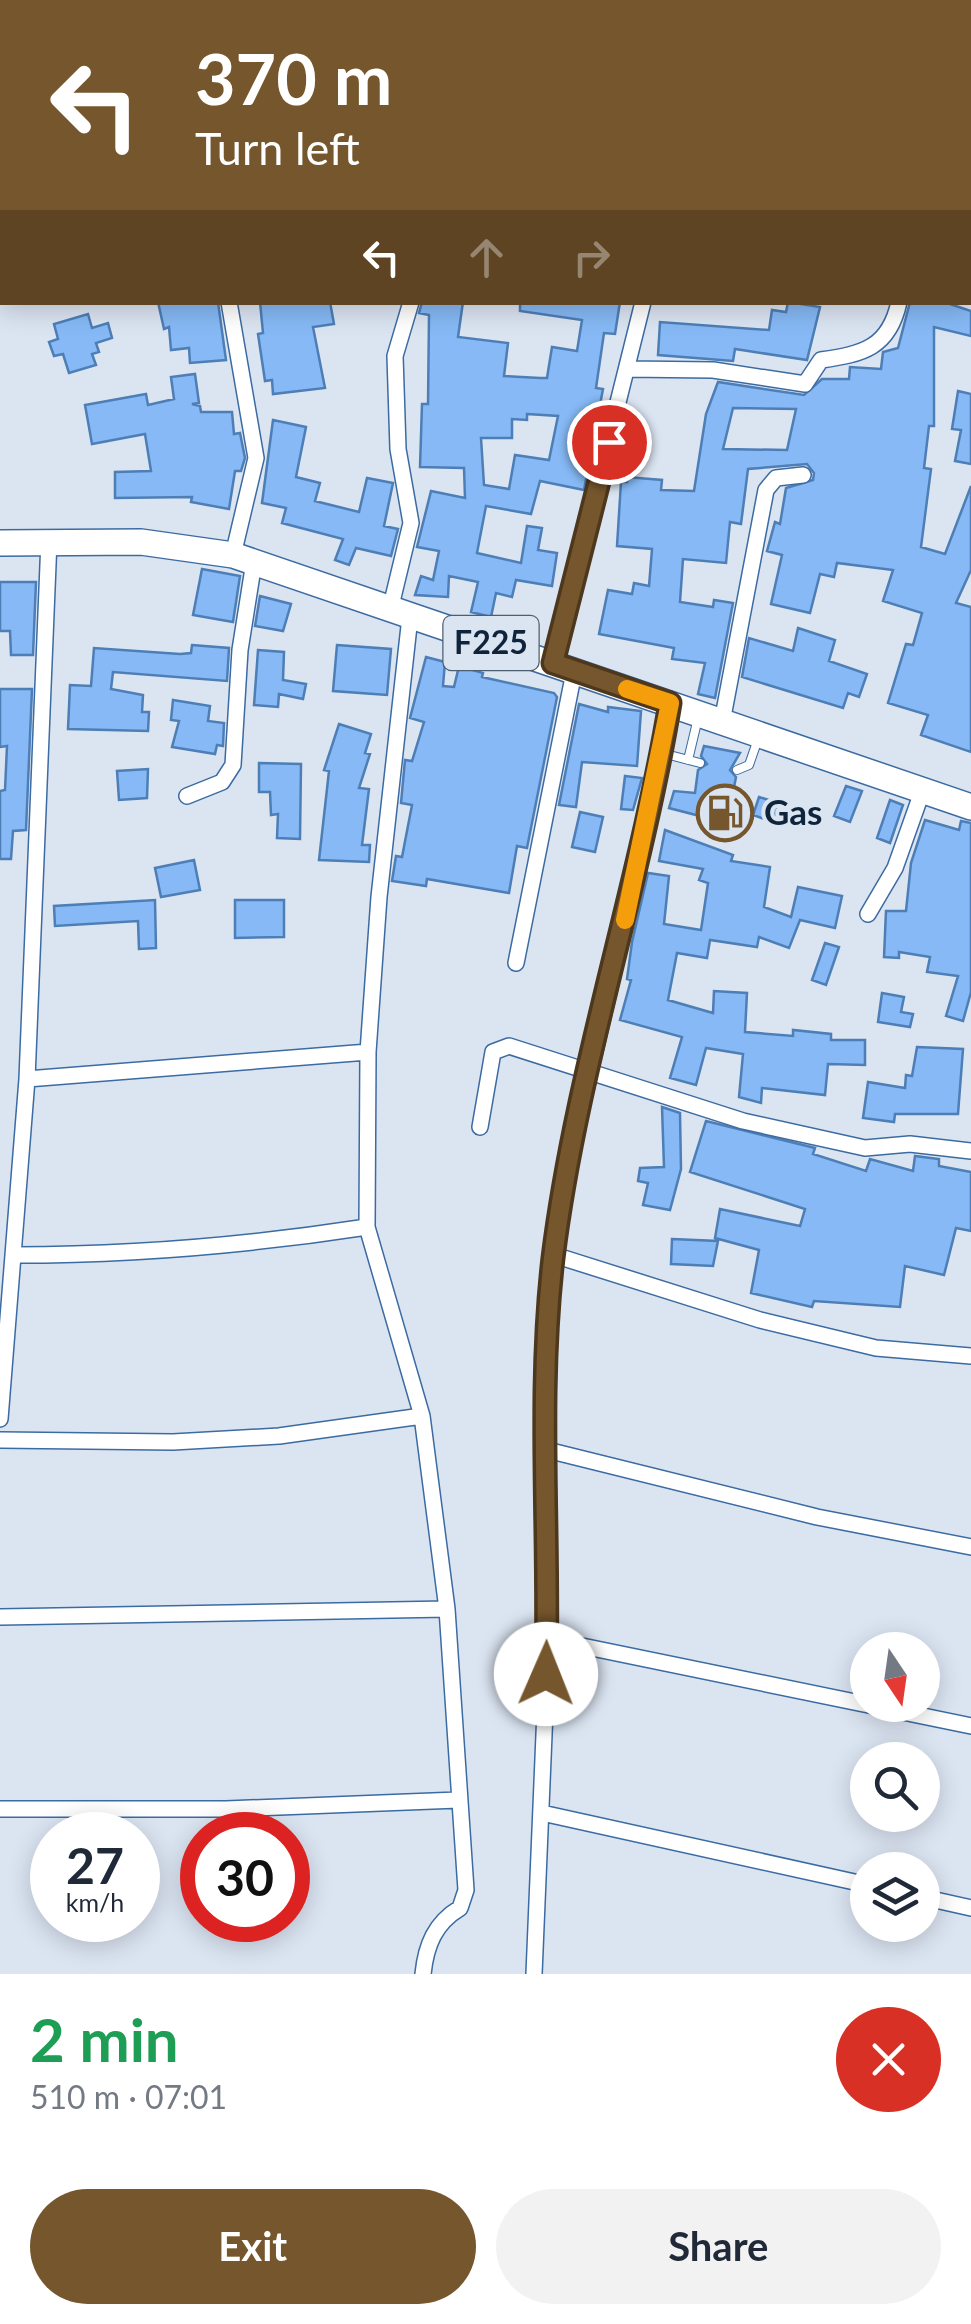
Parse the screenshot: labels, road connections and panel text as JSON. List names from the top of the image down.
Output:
{
  "streets": {
    "main road": ["F225"]
  },
  "places": {
    "fuel station": ["Gas"]
  },
  "north": "bottom",
  "page": {
    "turn": ["370 m", "Turn left"],
    "speed": "27 km/h",
    "limit": "30",
    "heading": ["2 min", "510 m · 07:01"],
    "buttons": ["Exit", "Share"]
  }
}
